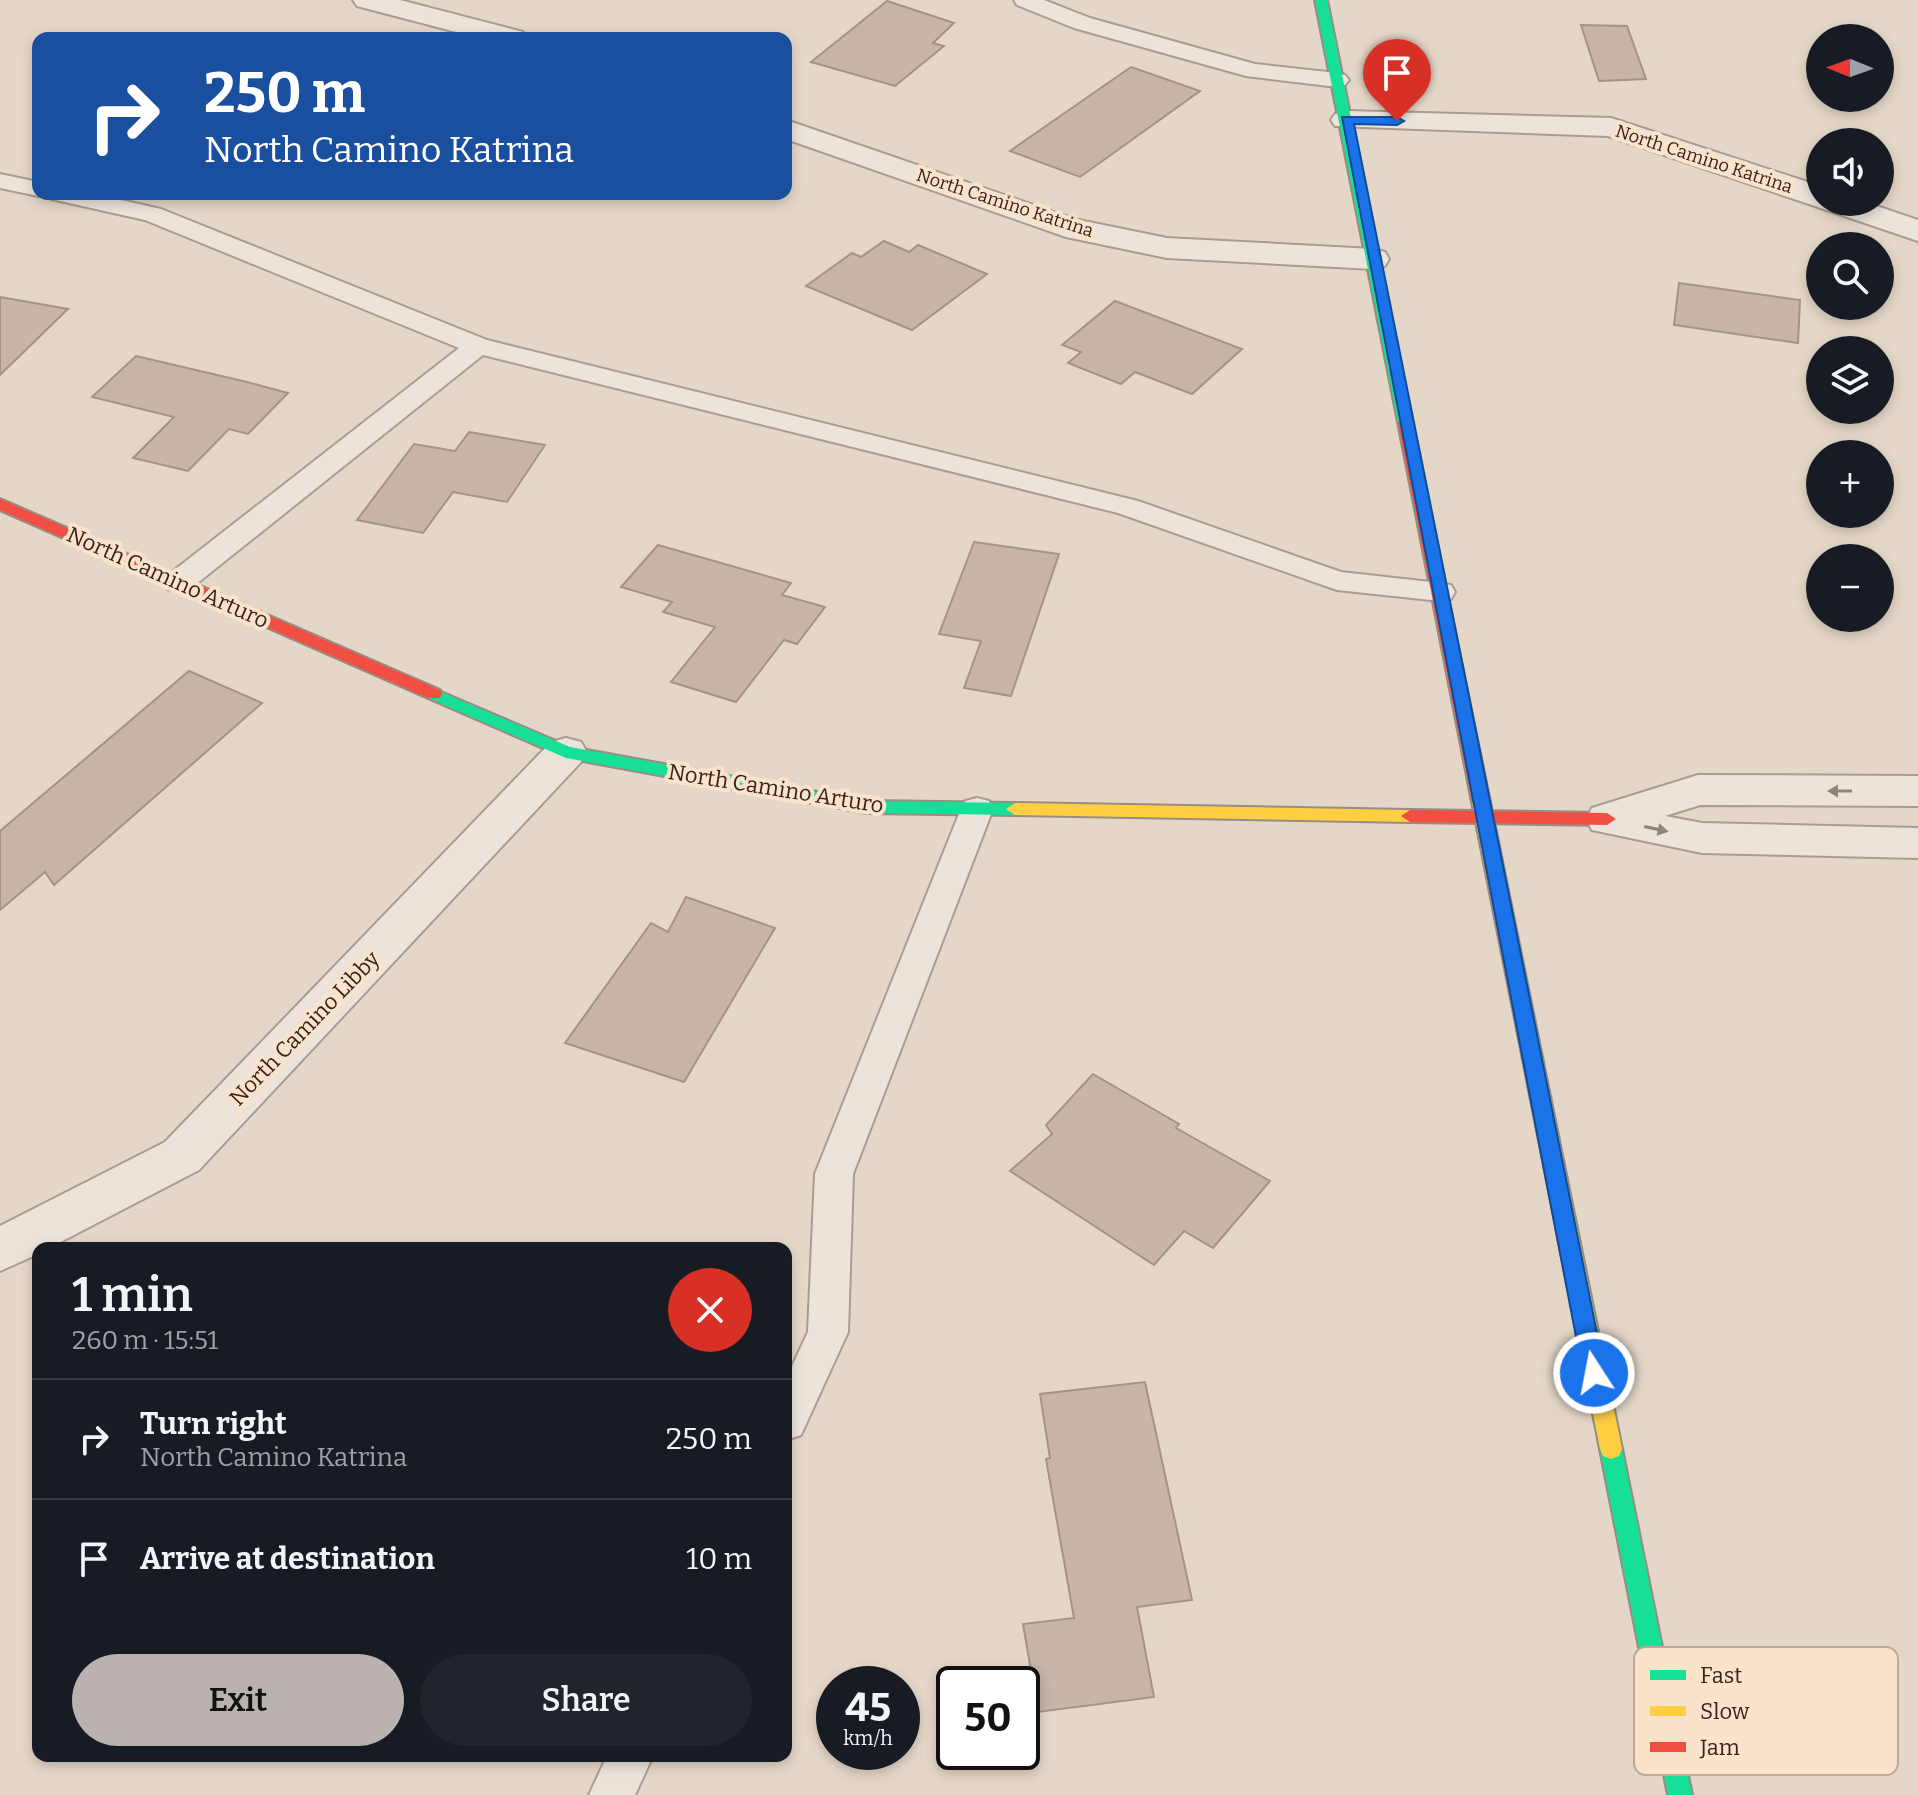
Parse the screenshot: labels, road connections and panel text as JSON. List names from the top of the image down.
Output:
{
  "streets": {
    "main road": ["North Camino Arturo"],
    "street": ["North Camino Katrina", "North Camino Libby"]
  },
  "crossings": [
    ["North Camino Arturo", "North Camino Libby"]
  ],
  "legend": ["Fast", "Slow", "Jam"],
  "north": "left",
  "page": {
    "map_buttons": ["+", "−"],
    "turn": ["250 m", "North Camino Katrina"],
    "heading": ["1 min", "260 m · 15:51"],
    "list": [
      {
        "name": "Turn right",
        "note": "North Camino Katrina",
        "value": "250 m"
      },
      {
        "name": "Arrive at destination",
        "value": "10 m"
      }
    ],
    "buttons": ["Exit", "Share"],
    "speed": "45 km/h",
    "limit": "50"
  }
}
